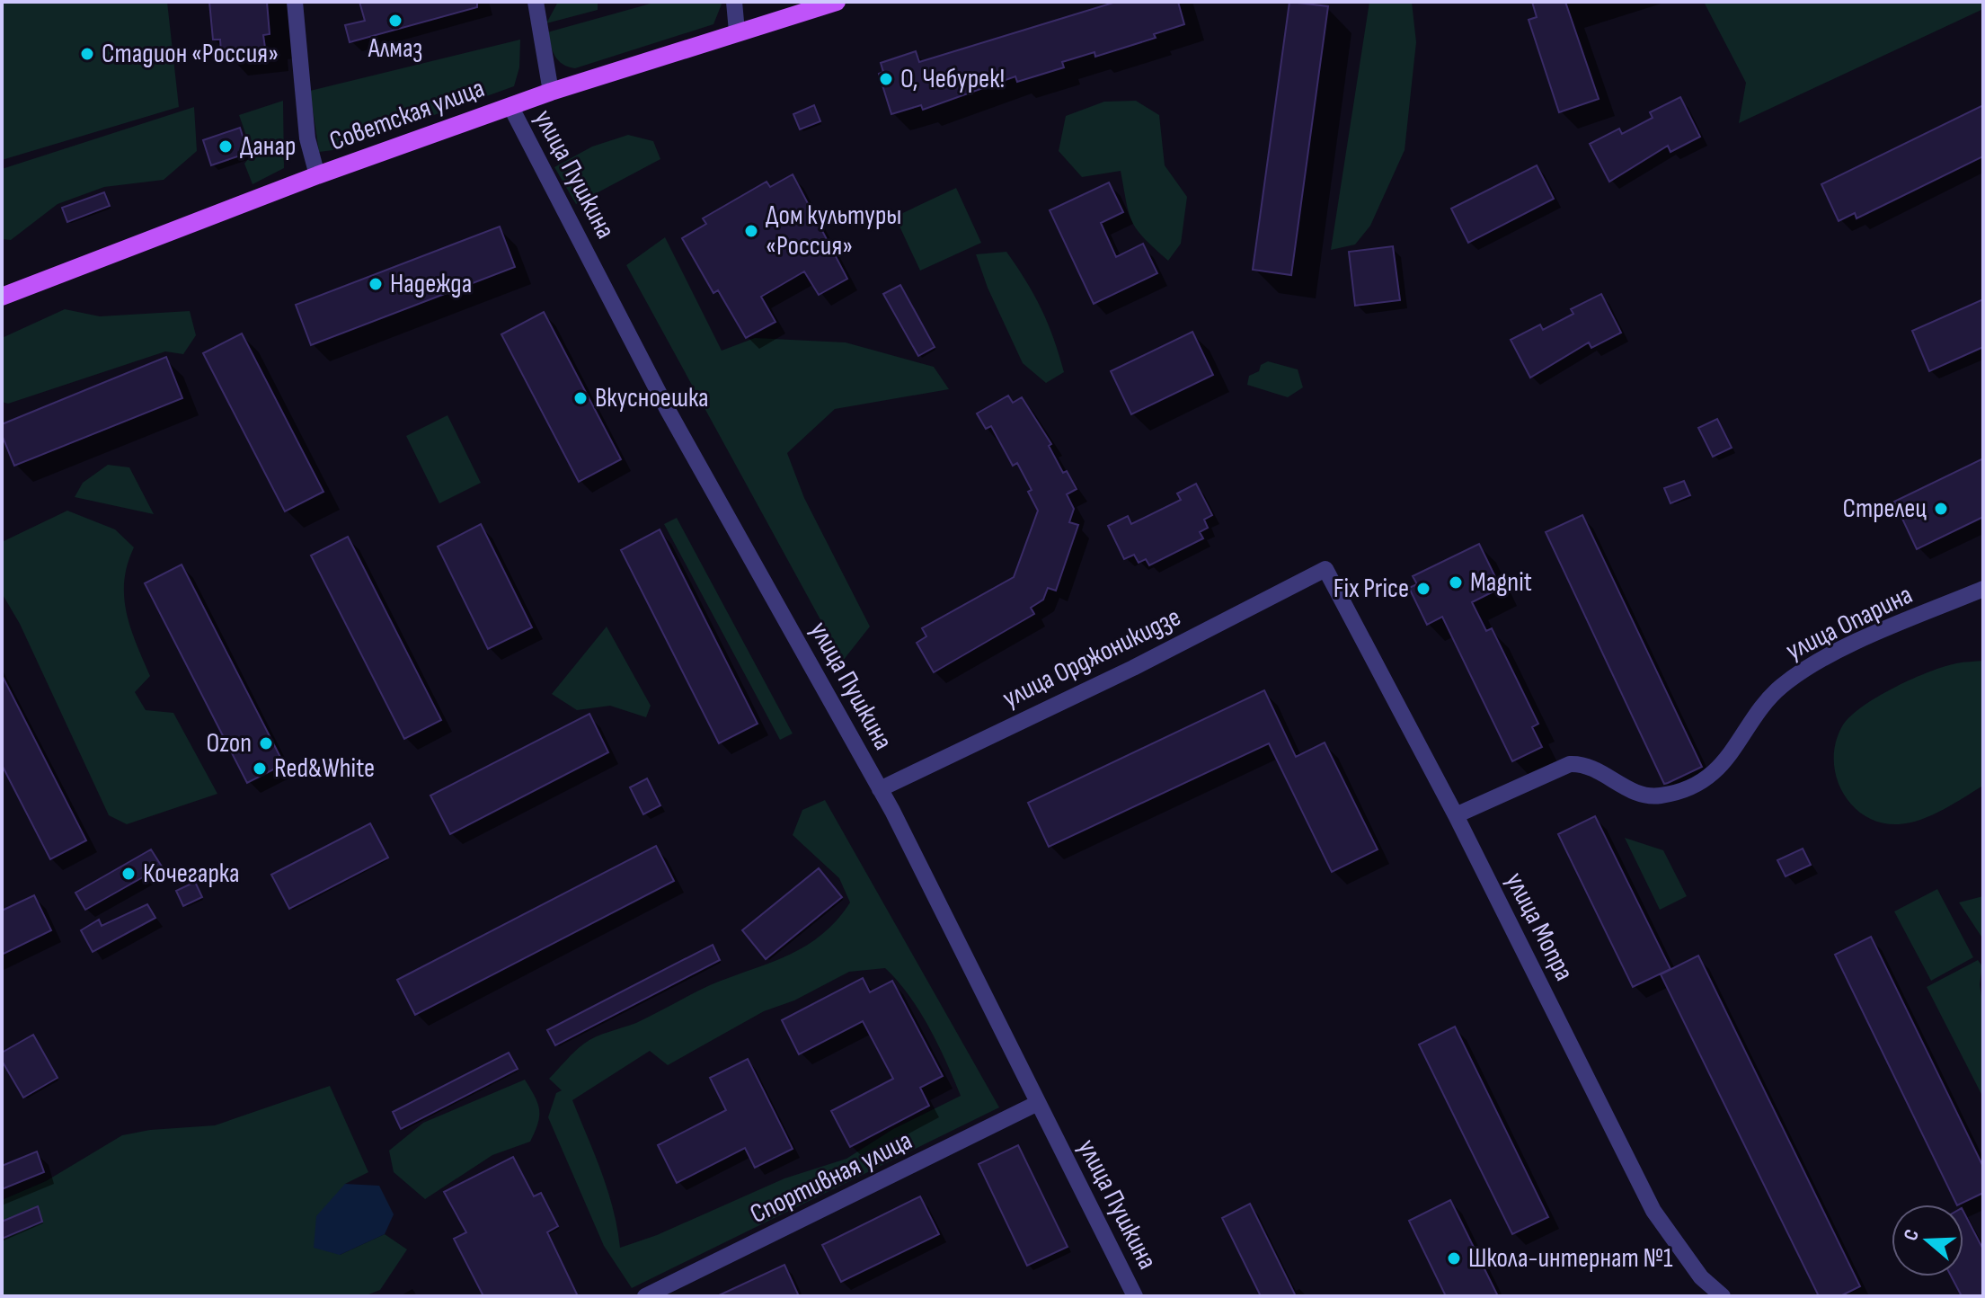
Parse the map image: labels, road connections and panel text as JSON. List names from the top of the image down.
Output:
{
  "streets": {
    "main road": ["Советская улица"],
    "street": [
      "улица Пушкина",
      "улица Опарина",
      "улица Орджоникидзе",
      "улица Мопра",
      "Спортивная улица"
    ]
  },
  "crossings": [
    ["Советская улица", "улица Пушкина"],
    ["улица Пушкина", "улица Орджоникидзе"],
    ["улица Пушкина", "Спортивная улица"],
    ["улица Опарина", "улица Мопра"],
    ["улица Орджоникидзе", "улица Мопра"]
  ],
  "places": [
    "Алмаз",
    "Стадион «Россия»",
    "О, Чебурек!",
    "Данар",
    "Дом культуры «Россия»",
    "Надежда",
    "Вкусноешка",
    "Стрелец",
    "Magnit",
    "Fix Price",
    "Ozon",
    "Red&White",
    "Кочегарка",
    "Школа-интернат №1"
  ],
  "north": "left"
}
